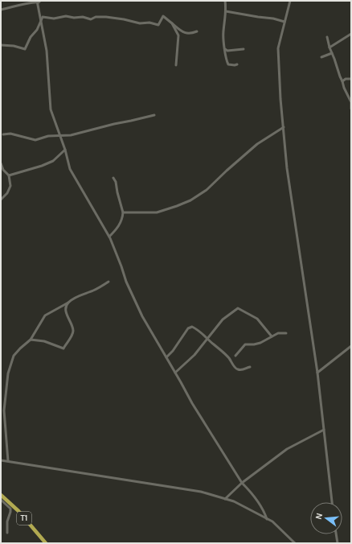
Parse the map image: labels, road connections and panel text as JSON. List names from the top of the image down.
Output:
{
  "streets": {
    "highway": ["T1"]
  },
  "north": "left"
}
